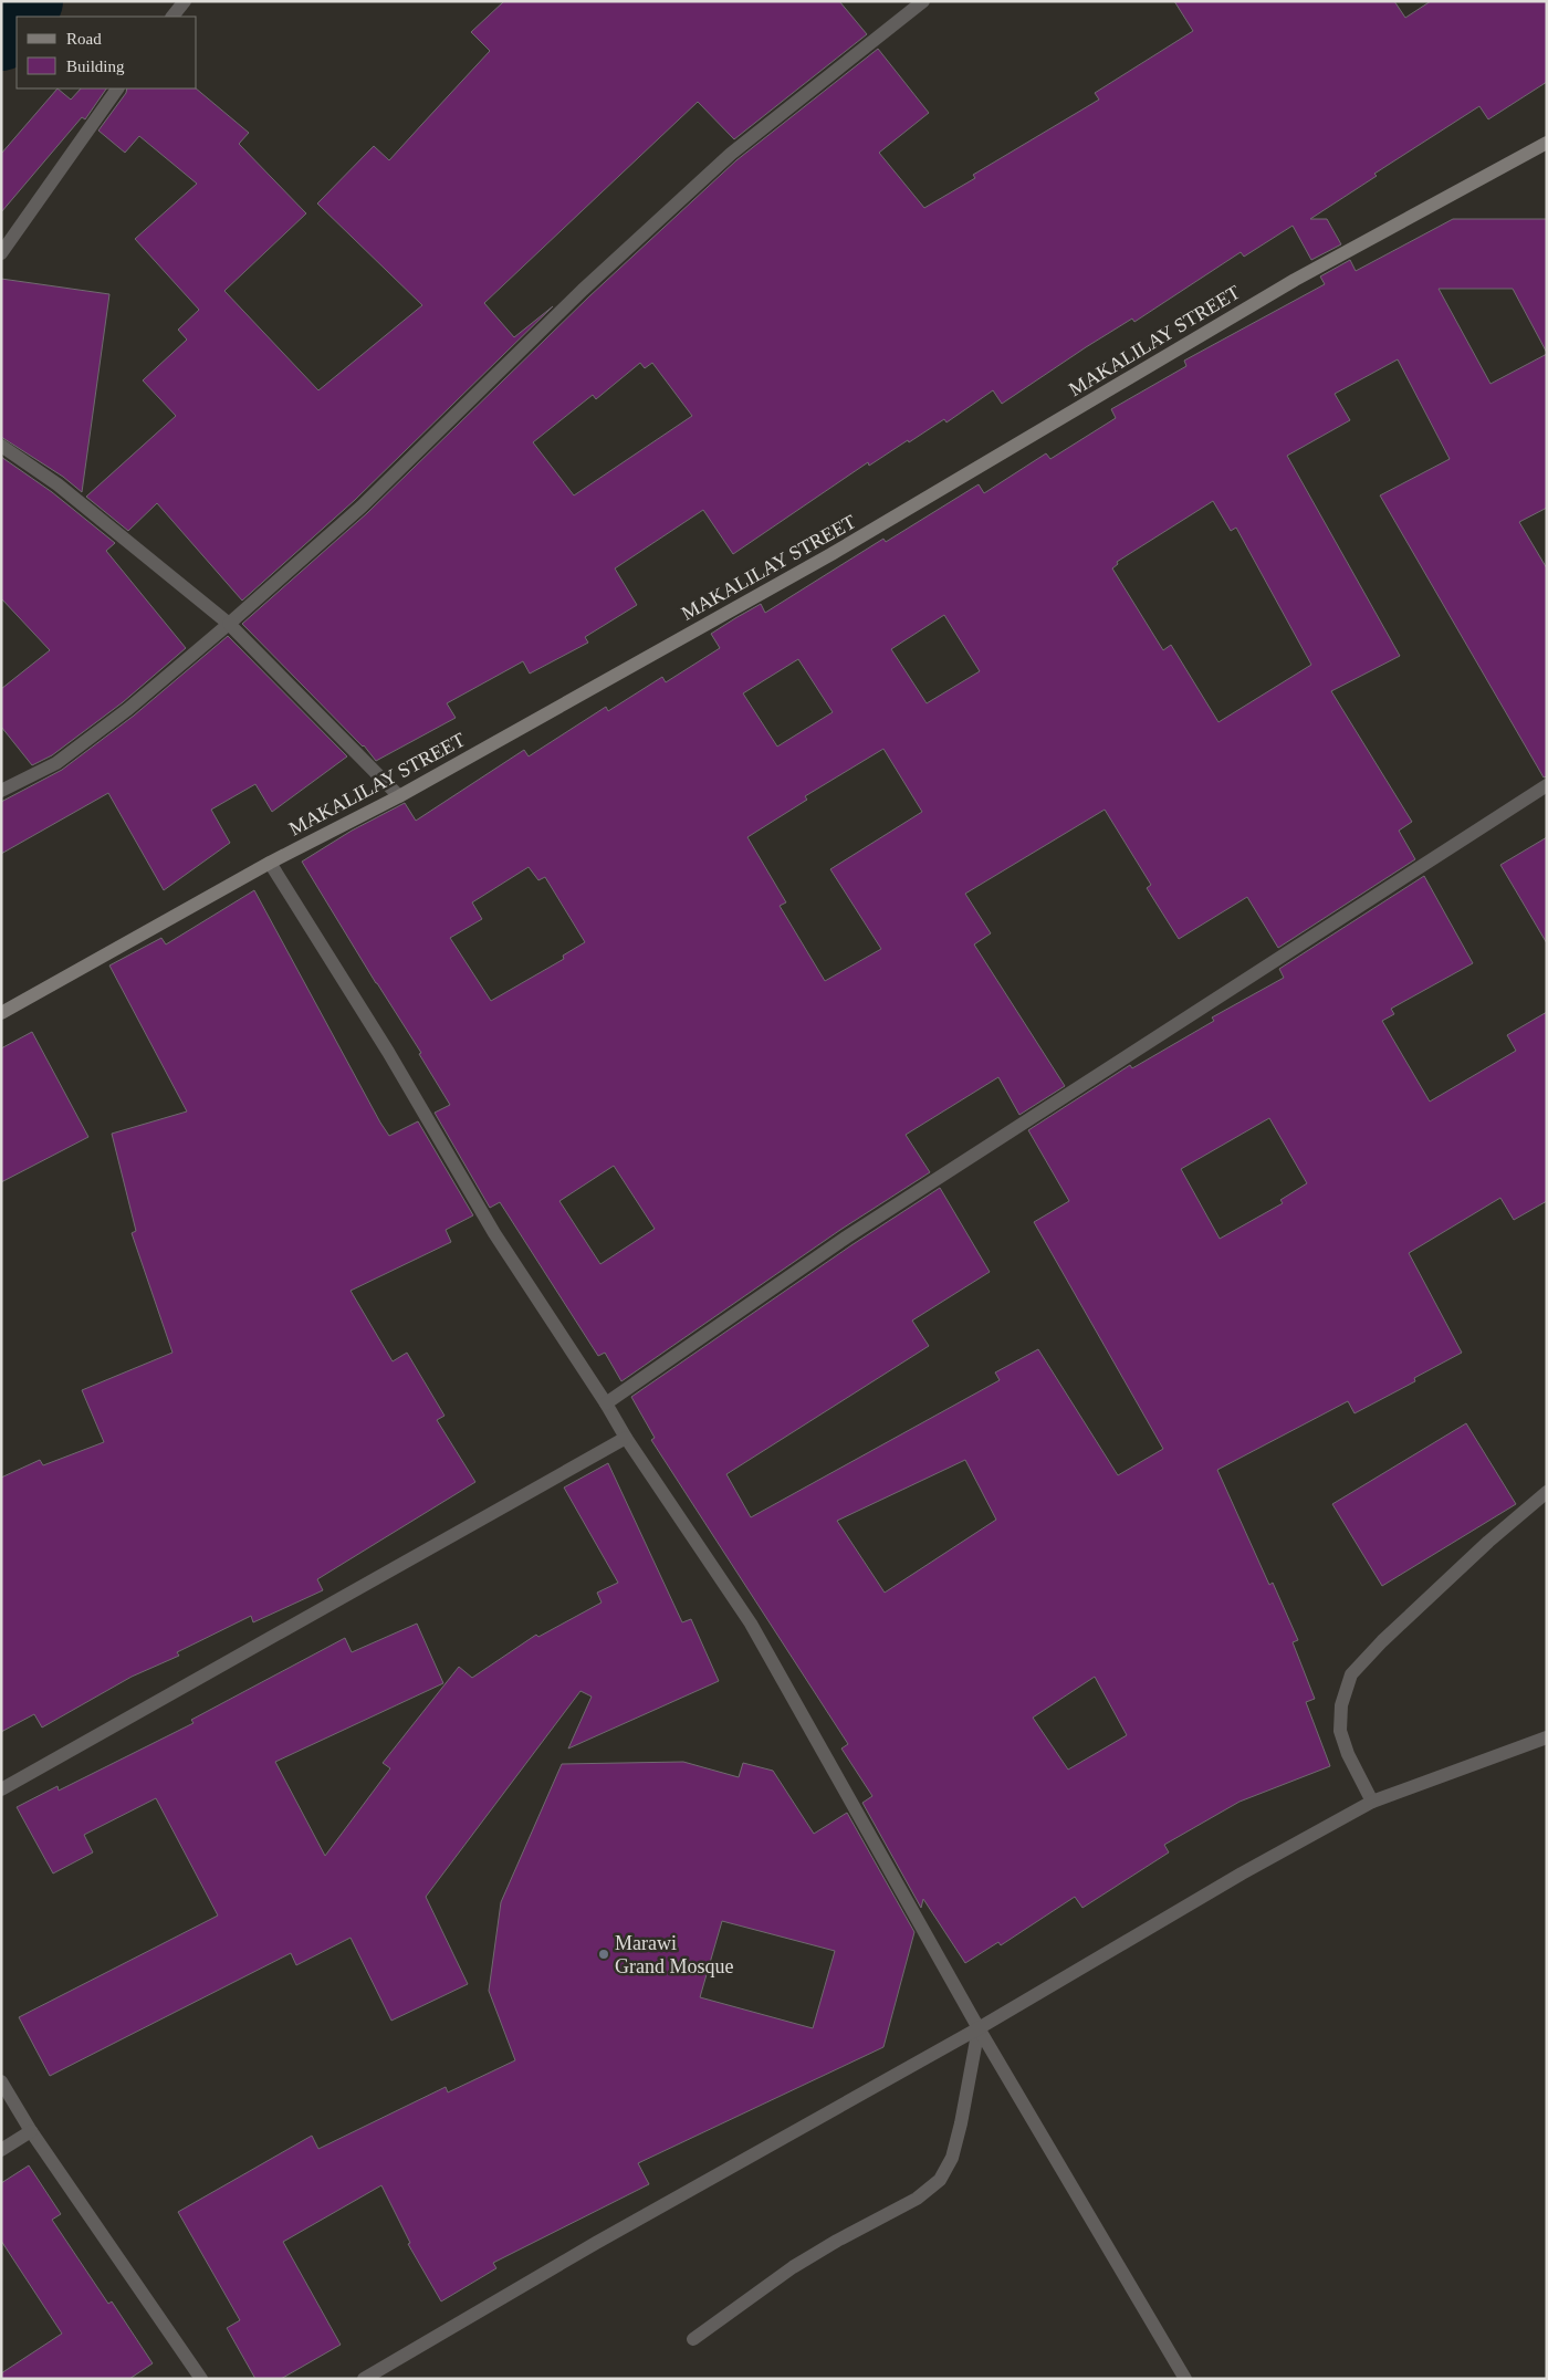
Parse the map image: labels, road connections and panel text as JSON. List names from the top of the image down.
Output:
{
  "streets": {
    "main road": ["MAKALILAY STREET"]
  },
  "places": ["Marawi Grand Mosque"],
  "legend": ["Road", "Building"]
}
